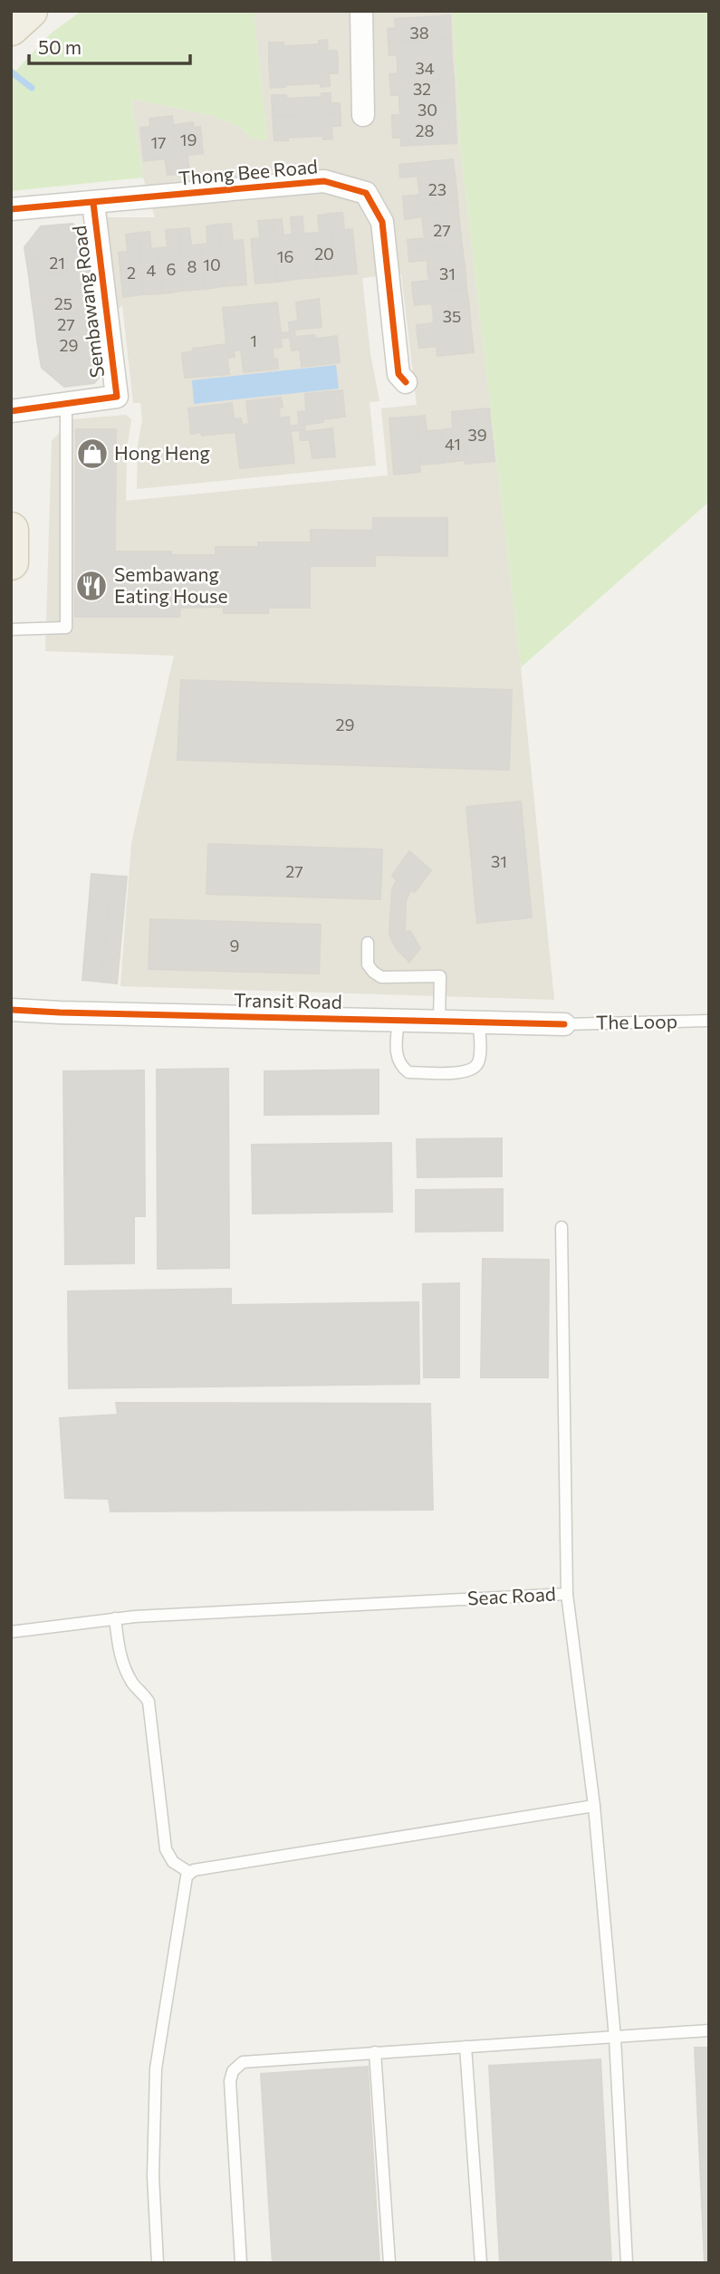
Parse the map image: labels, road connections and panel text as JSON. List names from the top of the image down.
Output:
{
  "streets": {
    "street": ["Thong Bee Road", "Sembawang Road", "Transit Road"],
    "lane": ["The Loop", "Seac Road"]
  },
  "crossings": [
    ["Thong Bee Road", "Sembawang Road"],
    ["Transit Road", "The Loop"]
  ],
  "places": {
    "shop": ["Hong Heng"],
    "restaurant": ["Sembawang Eating House"]
  },
  "house_numbers": [
    "38",
    "34",
    "32",
    "30",
    "28",
    "19",
    "17",
    "23",
    "27",
    "20",
    "16",
    "21",
    "10",
    "8",
    "6",
    "4",
    "2",
    "31",
    "25",
    "35",
    "27",
    "1",
    "29",
    "39",
    "41",
    "29",
    "31",
    "27",
    "9"
  ],
  "scale_bar": "50 m"
}
